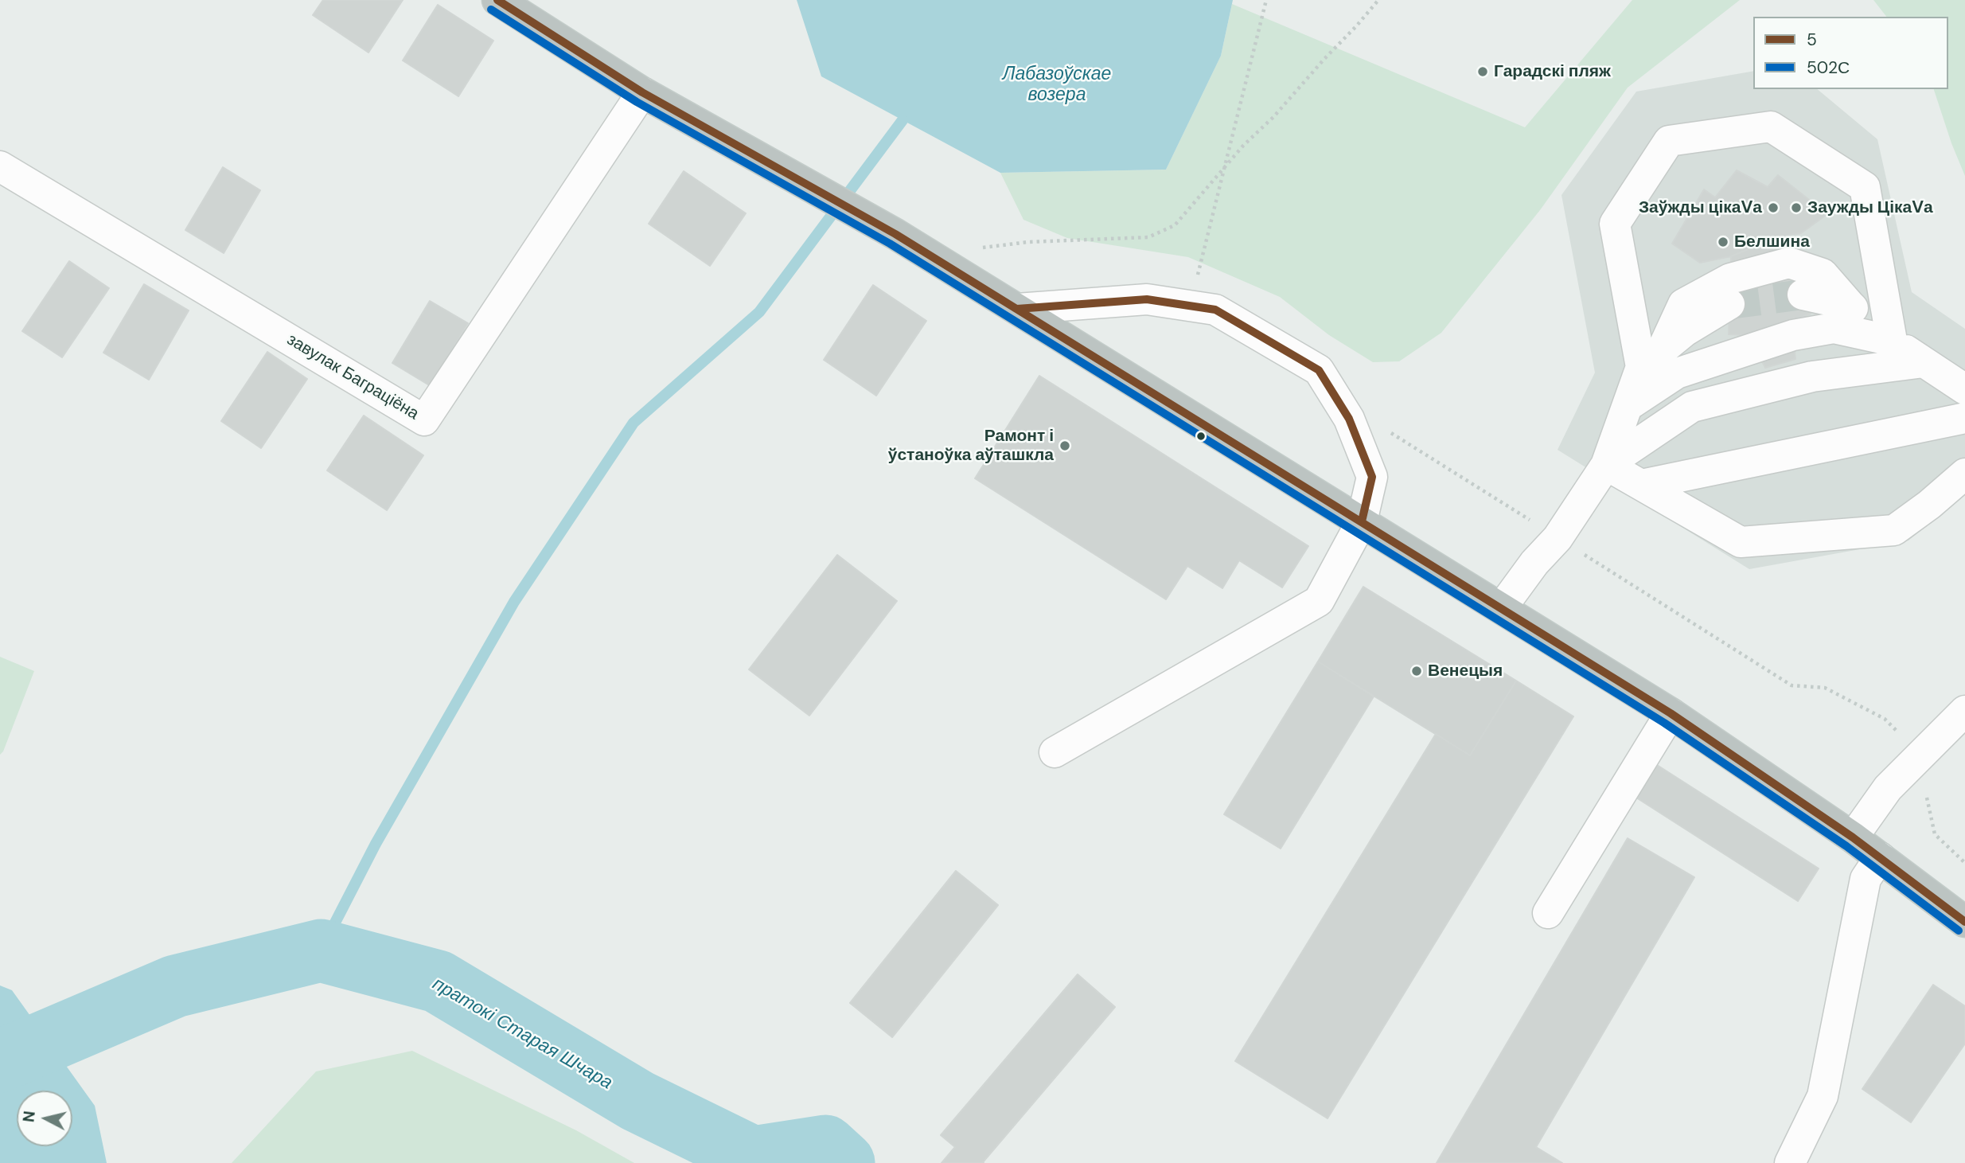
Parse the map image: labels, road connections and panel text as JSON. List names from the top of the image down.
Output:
{
  "streets": {
    "street": ["завулак Баграціёна"]
  },
  "water": ["Лабазоўскае возера", "пратокі Старая Шчара"],
  "places": [
    "Гарадскі пляж",
    "Заўжды цікаVа",
    "Заужды ЦікаVа",
    "Белшина",
    "Рамонт і ўстаноўка аўташкла",
    "Венецыя"
  ],
  "lines": ["transit line 5", "transit line 502С"],
  "legend": ["5", "502С"],
  "north": "left"
}
